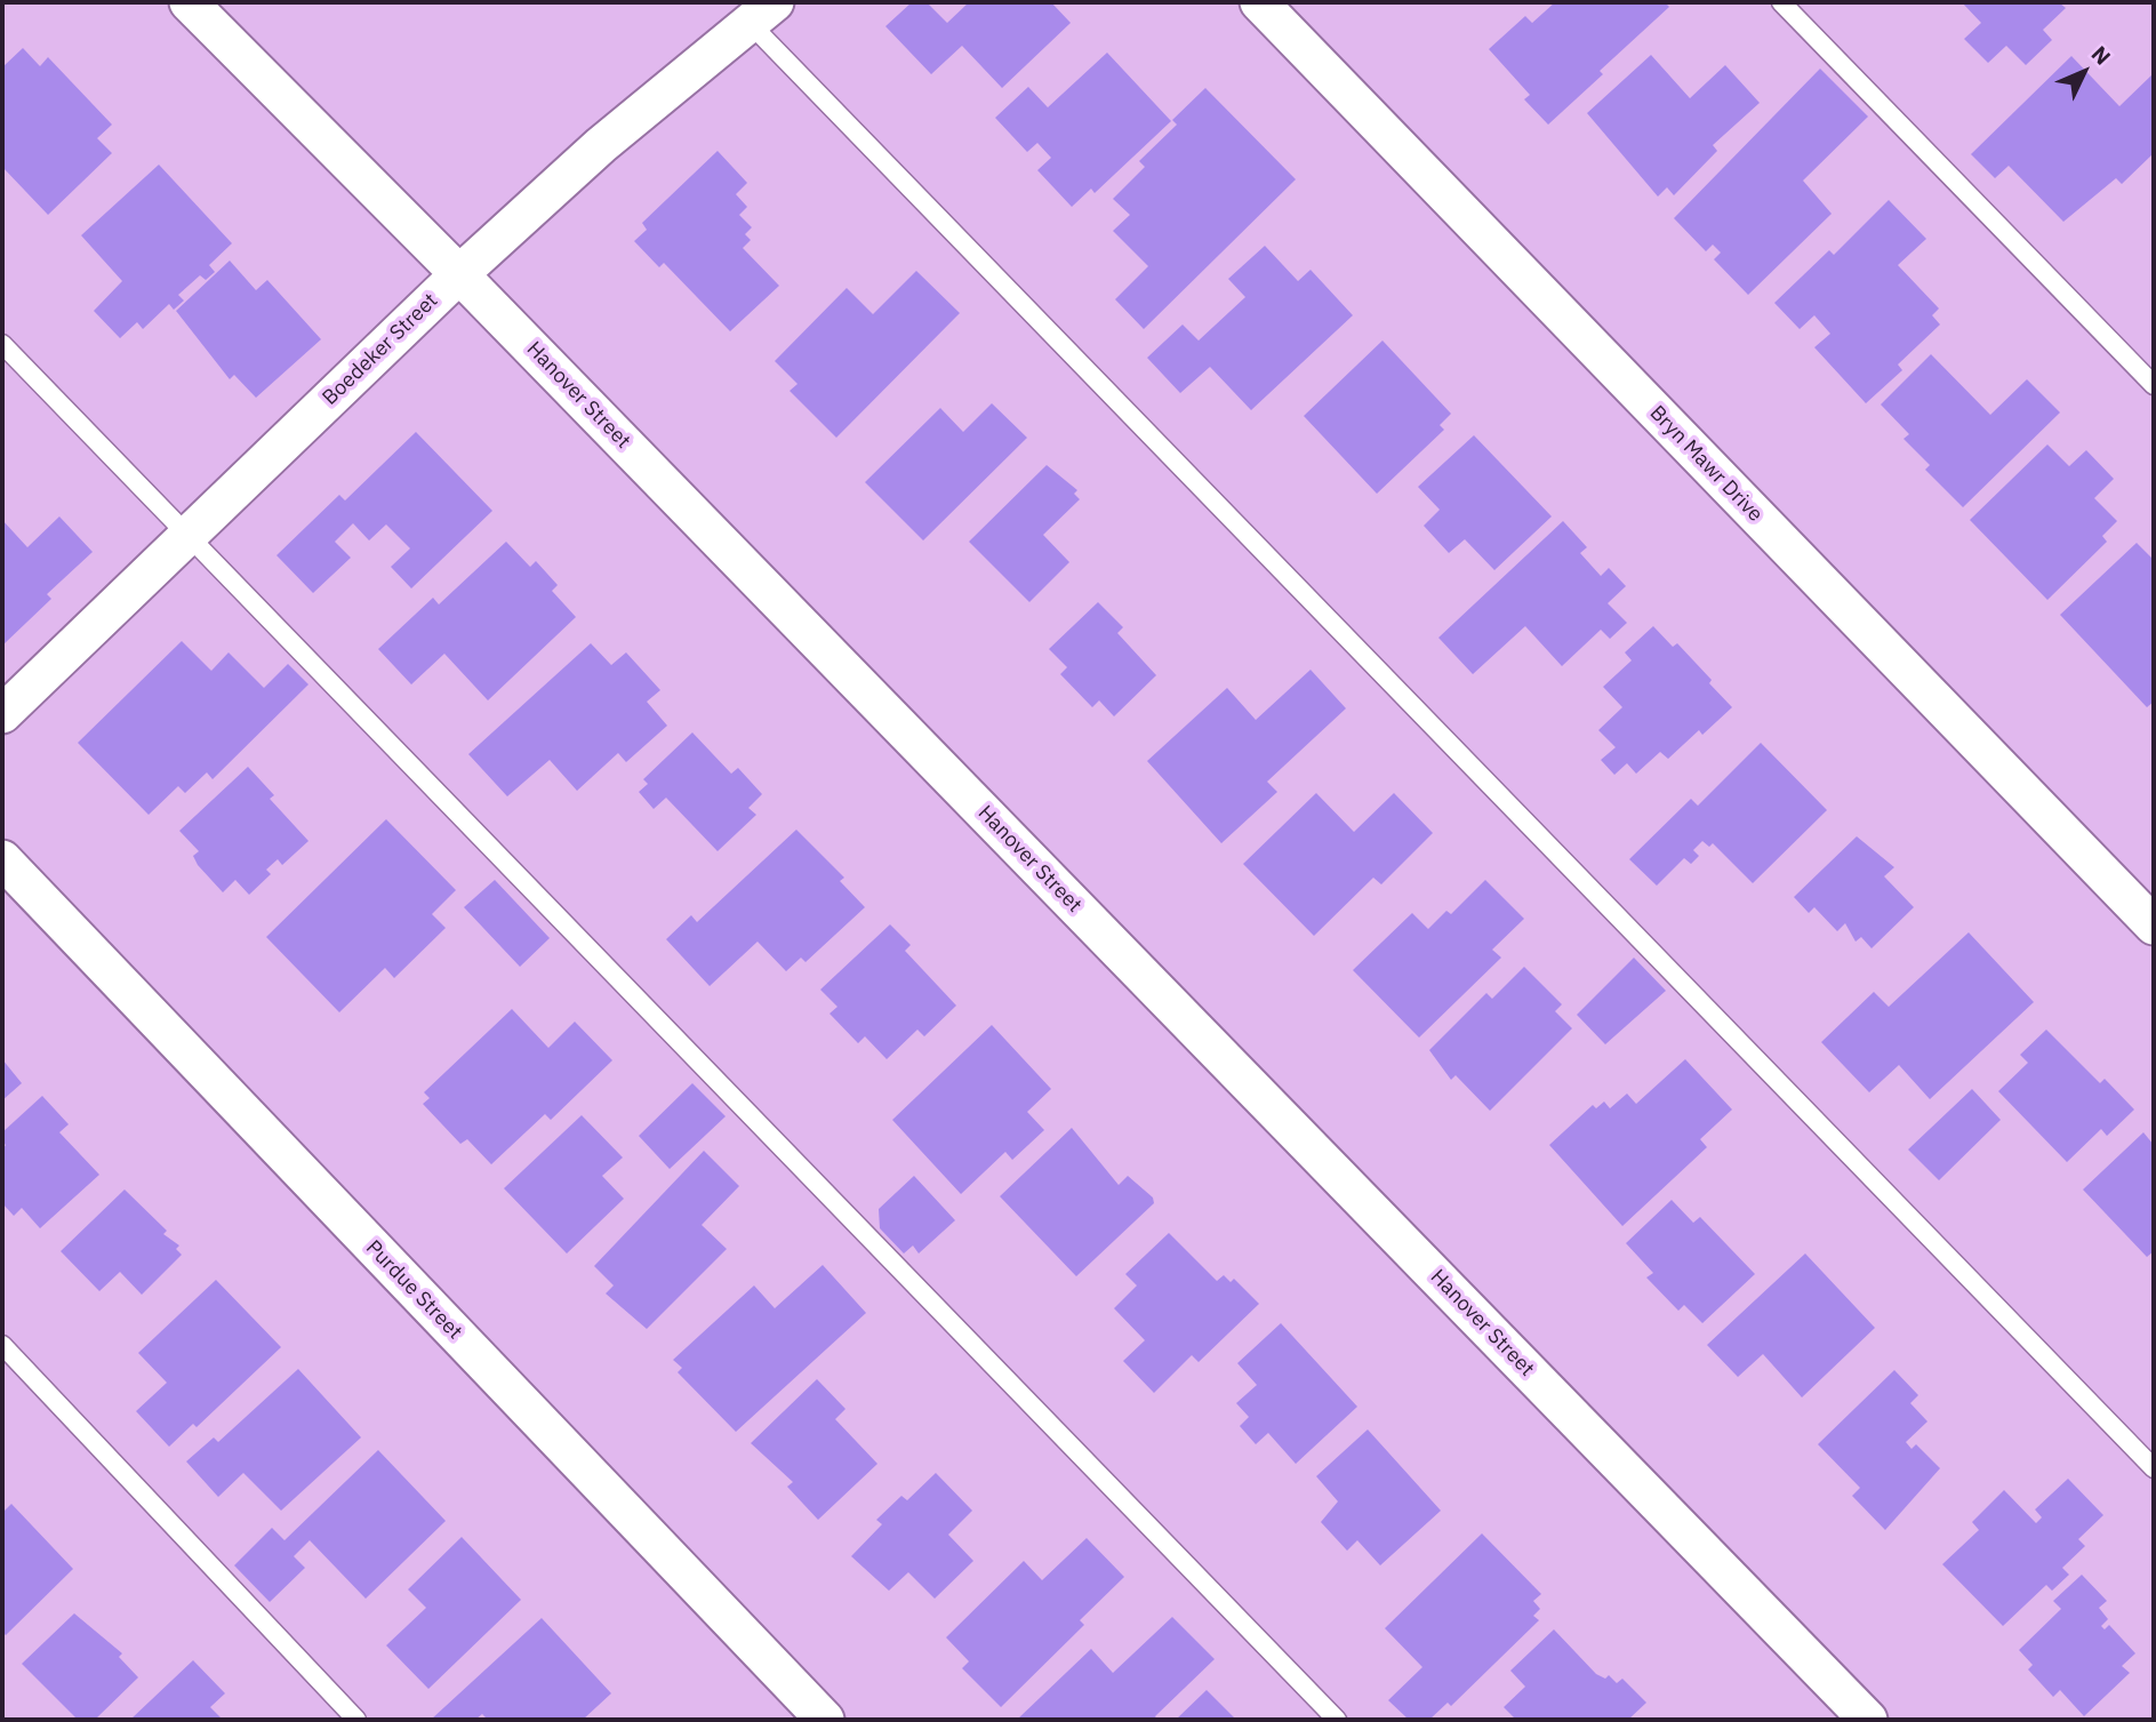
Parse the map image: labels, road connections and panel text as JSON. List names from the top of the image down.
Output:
{
  "streets": {
    "street": [
      "Boedeker Street",
      "Hanover Street",
      "Bryn Mawr Drive",
      "Purdue Street"
    ]
  },
  "crossings": [
    ["Boedeker Street", "Hanover Street"]
  ],
  "north": "top right"
}
